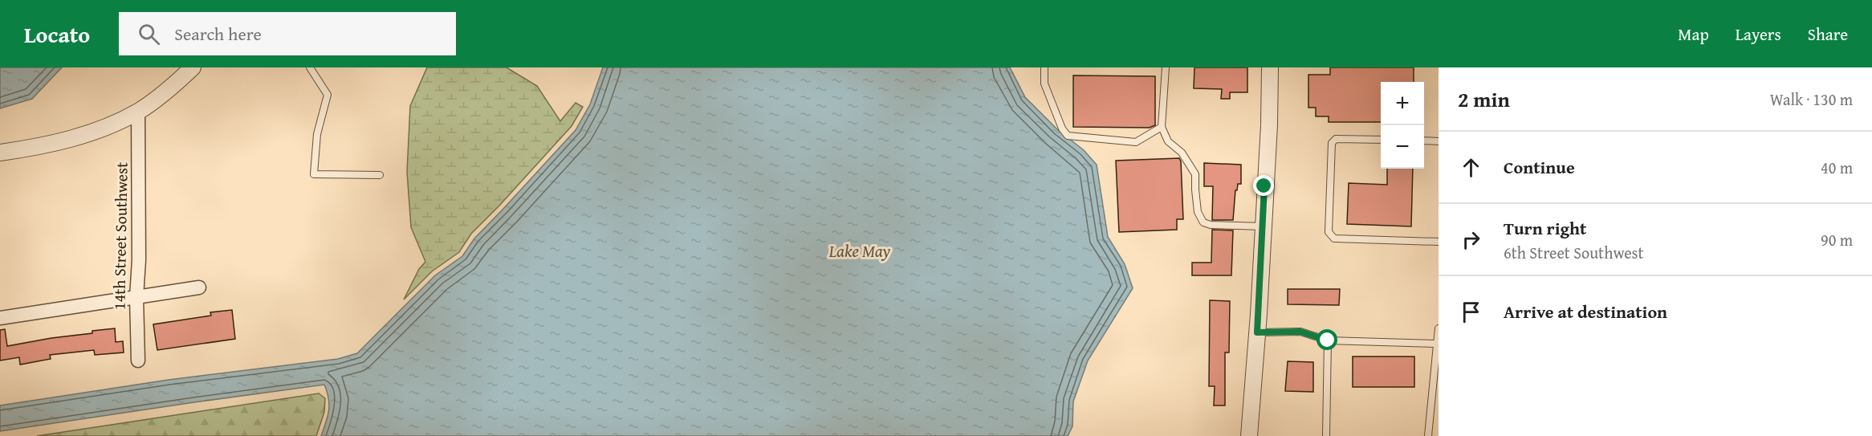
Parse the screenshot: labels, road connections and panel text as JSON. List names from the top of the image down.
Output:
{
  "streets": {
    "street": ["14th Street Southwest"]
  },
  "water": ["Lake May"],
  "page": {
    "header": "Locato",
    "search": "Search here",
    "nav": ["Map", "Layers", "Share"],
    "heading": ["2 min", "Walk · 130 m"],
    "map_buttons": ["+", "−"],
    "list": [
      ["Continue", "40 m"],
      ["Turn right", "6th Street Southwest", "90 m"],
      "Arrive at destination"
    ]
  }
}
